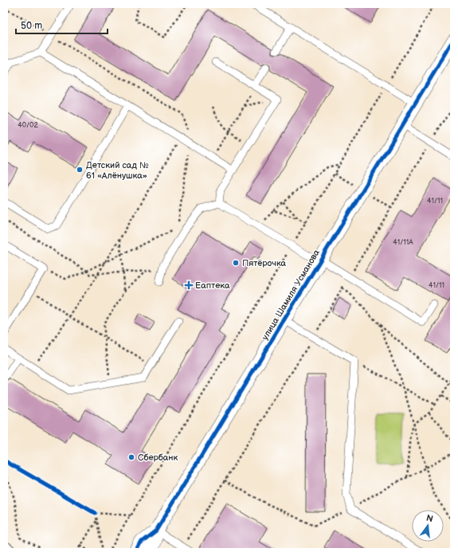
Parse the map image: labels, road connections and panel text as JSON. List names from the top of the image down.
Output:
{
  "streets": {
    "street": ["улица Шамиля Усманова"]
  },
  "places": {
    "other": ["Детский сад № 61 «Алёнушка»", "Пятёрочка", "Сбербанк"],
    "health": ["Еаптека"]
  },
  "house_numbers": [
    "40/02",
    "41/11",
    "41/11А",
    "41/11"
  ],
  "scale_bar": "50 m",
  "north": "top"
}
